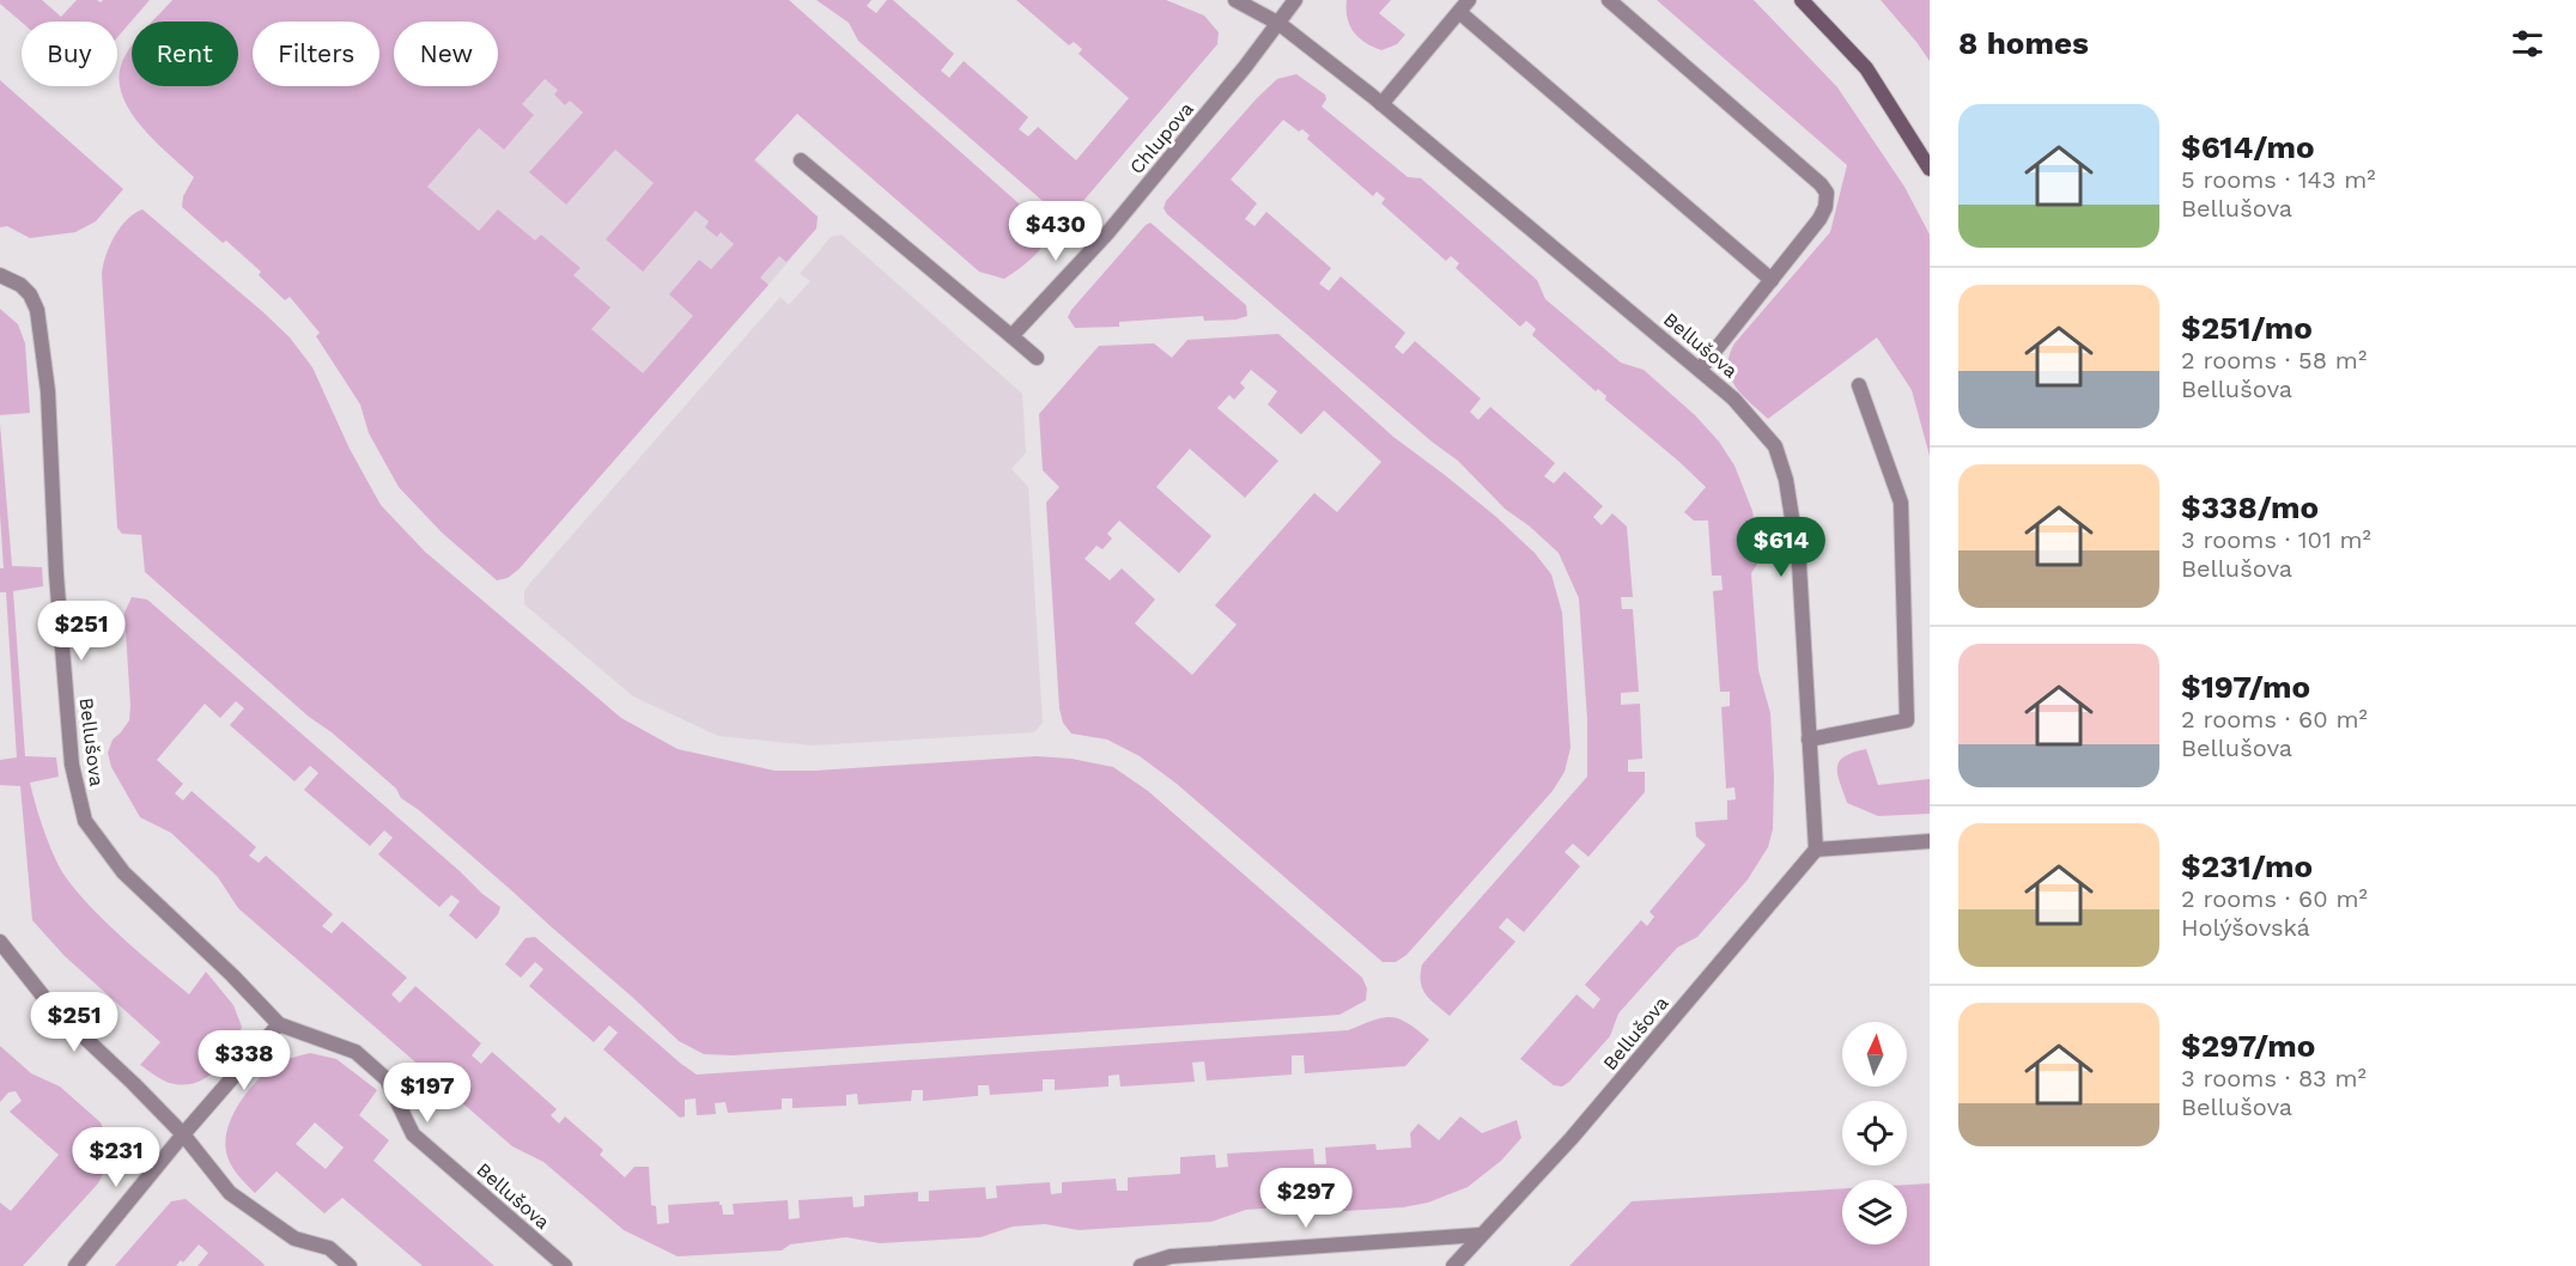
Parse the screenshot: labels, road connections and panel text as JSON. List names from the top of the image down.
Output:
{
  "streets": {
    "street": ["Chlupova", "Bellušova"]
  },
  "crossings": [
    ["Chlupova", "Bellušova"]
  ],
  "north": "top",
  "page": {
    "heading": "8 homes",
    "chip": [
      "Buy",
      "Rent",
      "Filters",
      "New"
    ],
    "list": [
      {
        "name": "$614/mo",
        "note": "5 rooms · 143 m² · Bellušova"
      },
      {
        "name": "$251/mo",
        "note": "2 rooms · 58 m² · Bellušova"
      },
      {
        "name": "$338/mo",
        "note": "3 rooms · 101 m² · Bellušova"
      },
      {
        "name": "$197/mo",
        "note": "2 rooms · 60 m² · Bellušova"
      },
      {
        "name": "$231/mo",
        "note": "2 rooms · 60 m² · Holýšovská"
      },
      {
        "name": "$297/mo",
        "note": "3 rooms · 83 m² · Bellušova"
      }
    ],
    "price": [
      "$430",
      "$614",
      "$251",
      "$251",
      "$338",
      "$197",
      "$231",
      "$297"
    ]
  }
}
